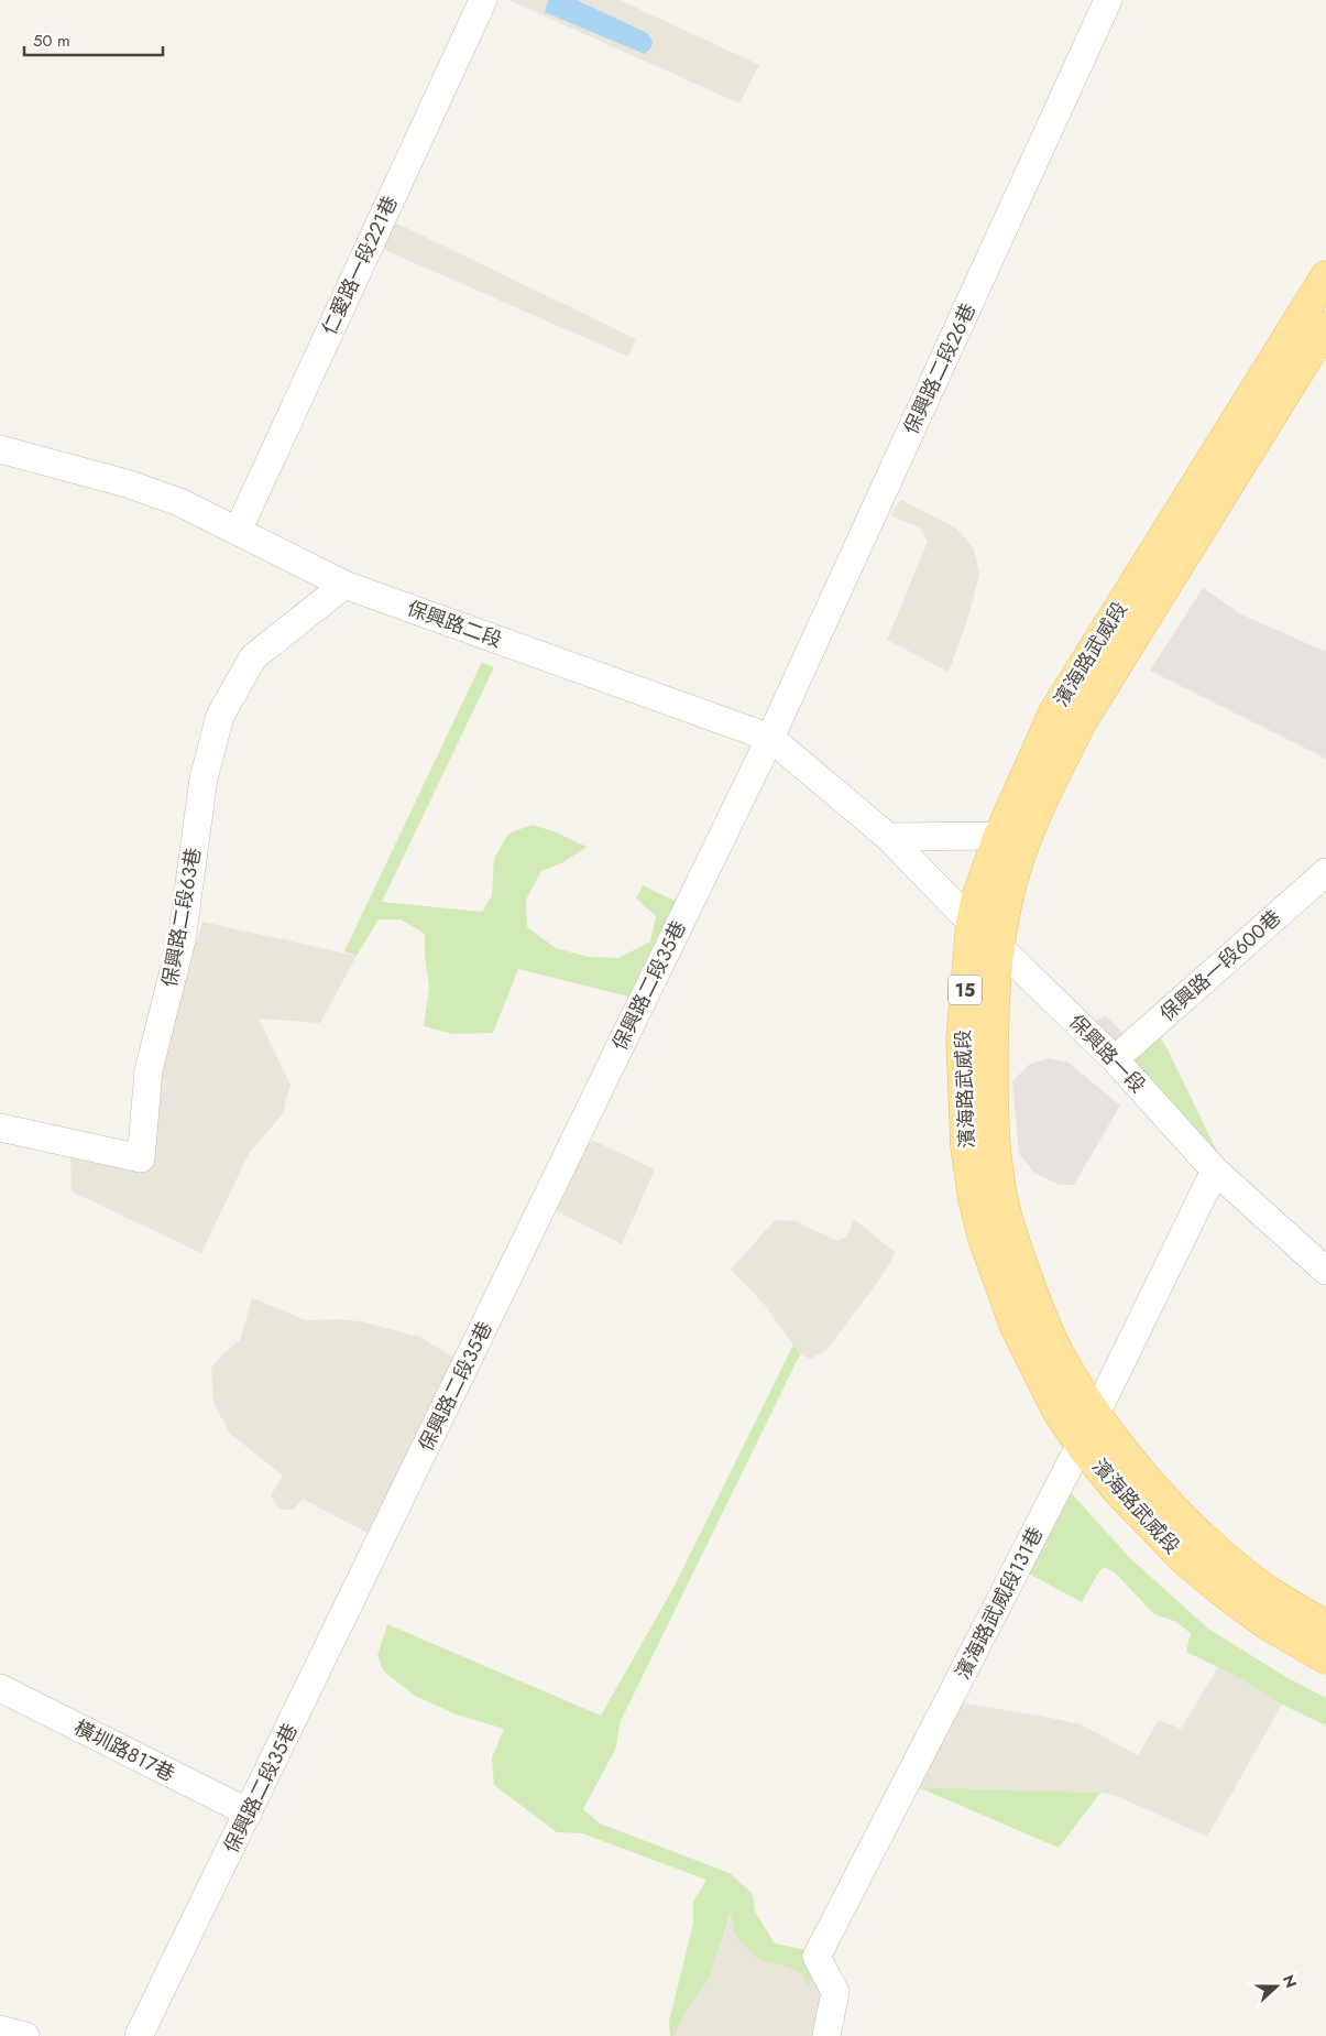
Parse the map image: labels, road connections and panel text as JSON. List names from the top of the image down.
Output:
{
  "streets": {
    "main road": ["濱海路武威段", "15"],
    "street": [
      "仁愛路一段221巷",
      "保興路二段26巷",
      "保興路二段",
      "保興路二段63巷",
      "保興路一段600巷",
      "保興路二段35巷",
      "保興路一段",
      "濱海路武威段131巷",
      "橫圳路817巷"
    ]
  },
  "crossings": [
    ["仁愛路一段221巷", "保興路二段"],
    ["保興路二段26巷", "保興路二段"],
    ["保興路二段26巷", "保興路二段35巷"],
    ["保興路二段", "保興路二段63巷"],
    ["保興路二段", "保興路二段35巷"],
    ["保興路二段", "保興路一段"],
    ["濱海路武威段", "保興路一段"],
    ["濱海路武威段", "濱海路武威段131巷"],
    ["保興路一段600巷", "保興路一段"],
    ["保興路二段35巷", "橫圳路817巷"],
    ["保興路一段", "濱海路武威段131巷"]
  ],
  "scale_bar": "50 m",
  "north": "right"
}
